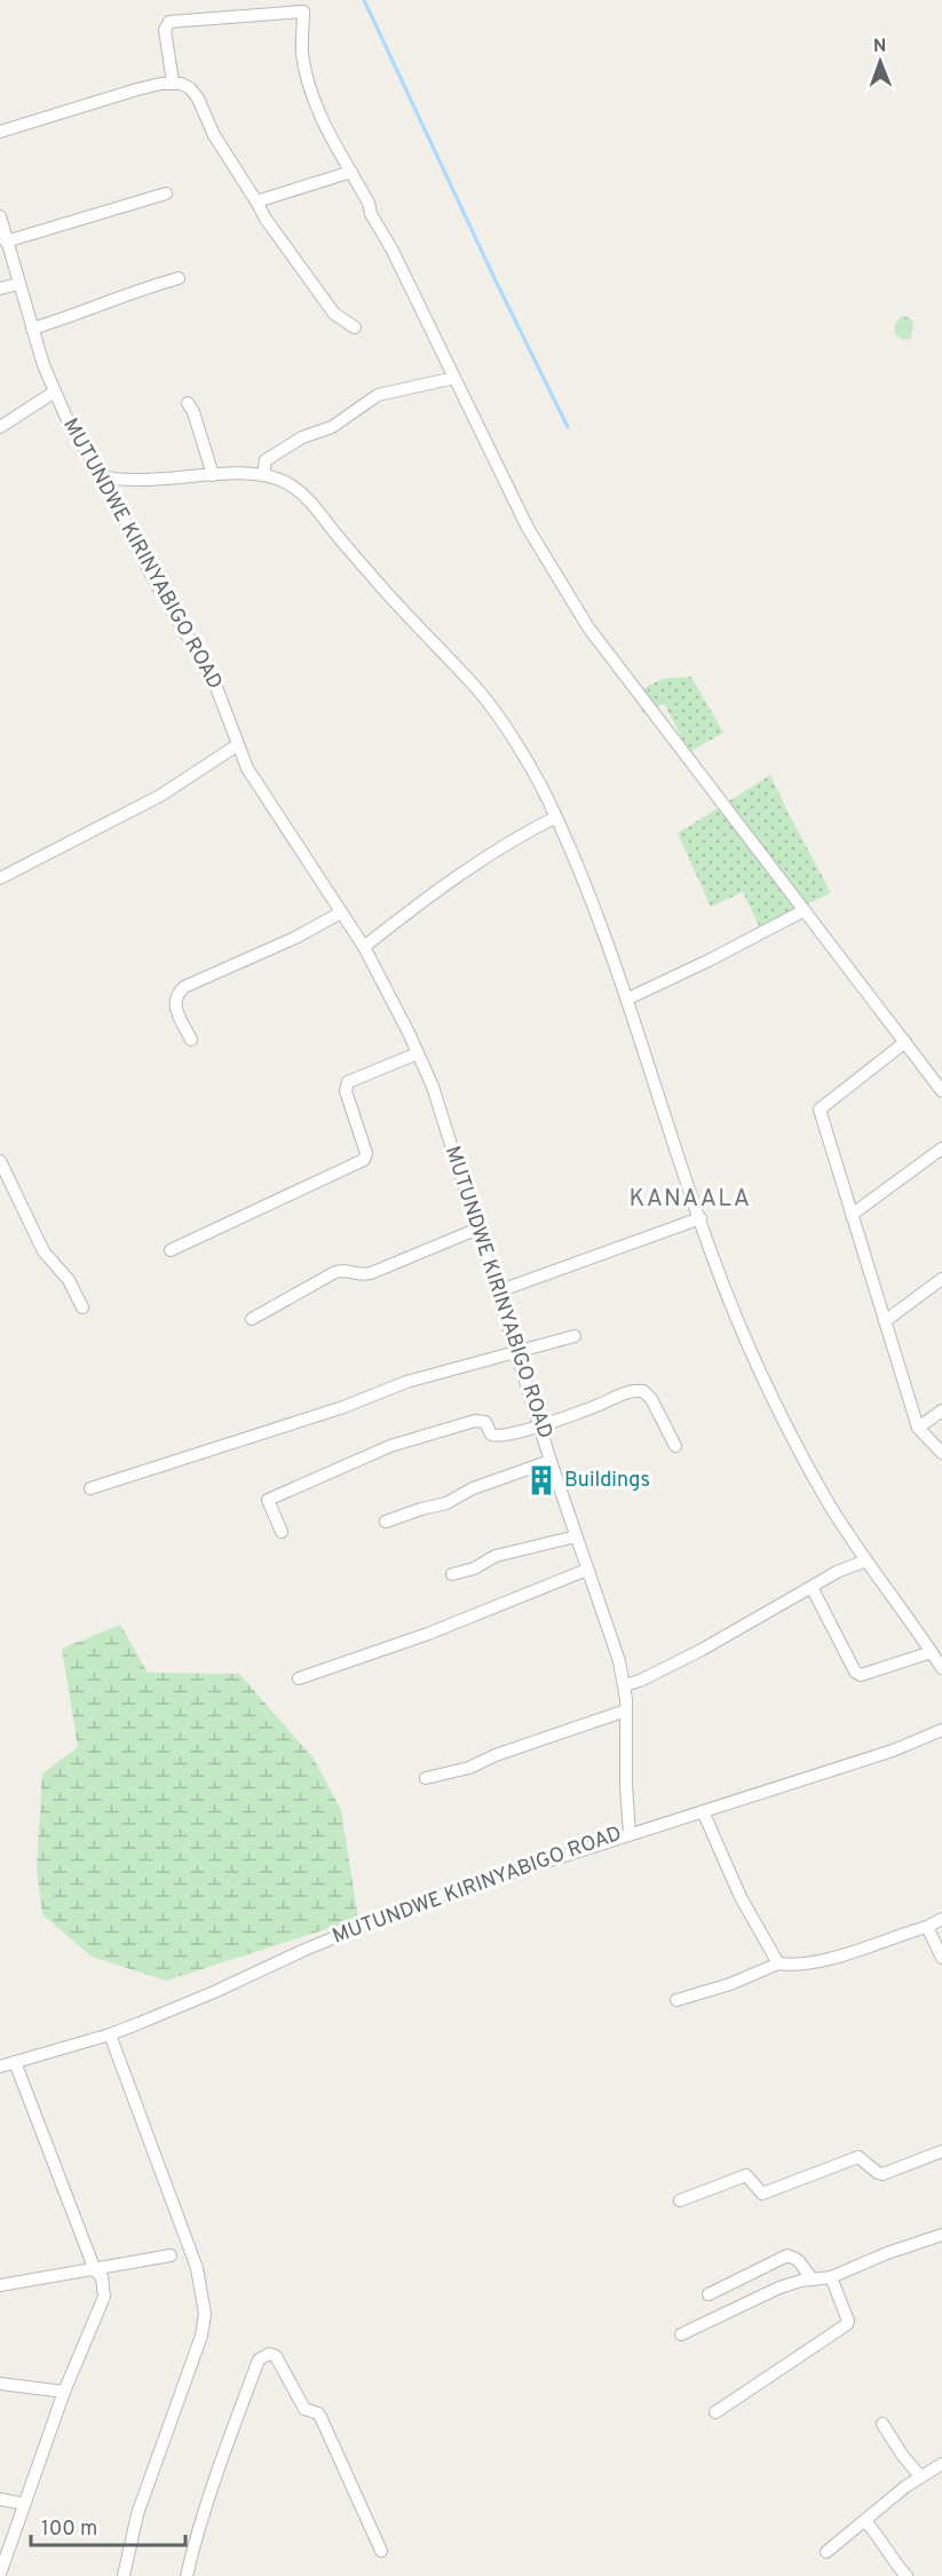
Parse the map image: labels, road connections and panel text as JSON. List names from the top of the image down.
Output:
{
  "streets": {
    "street": ["MUTUNDWE KIRINYABIGO ROAD"]
  },
  "districts": ["KANAALA"],
  "places": {
    "building": ["Buildings"]
  },
  "scale_bar": "100 m",
  "north": "top"
}
